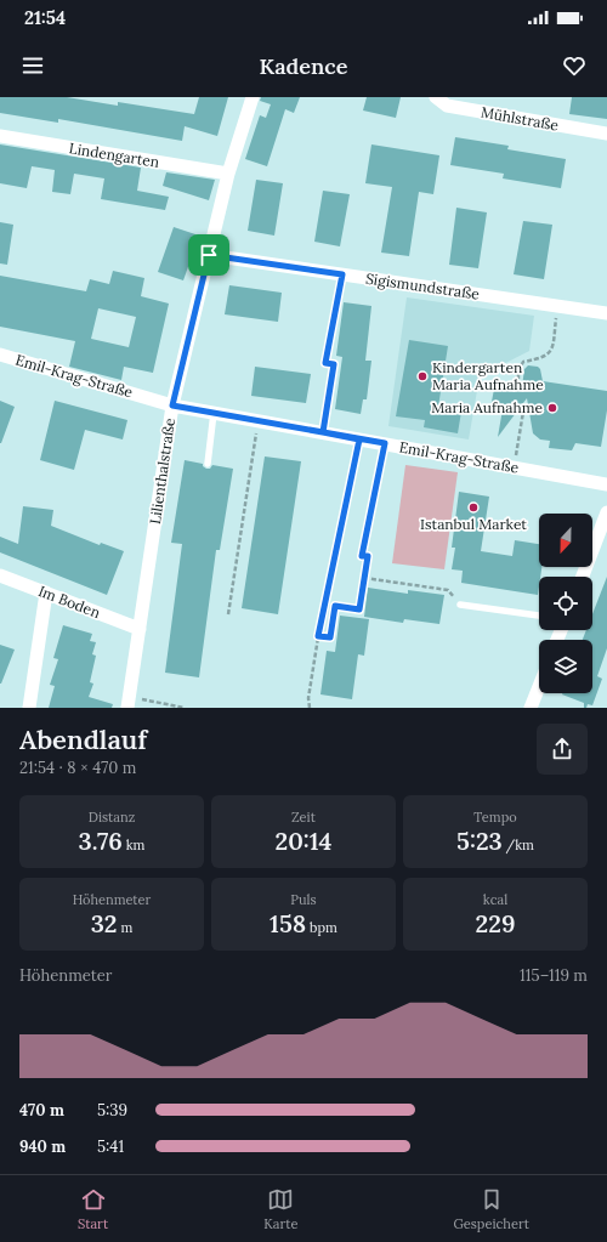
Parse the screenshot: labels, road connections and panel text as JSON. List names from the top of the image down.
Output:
{
  "streets": {
    "street": [
      "Mühlstraße",
      "Lindengarten",
      "Sigismundstraße",
      "Emil-Krag-Straße",
      "Lilienthalstraße",
      "Im Boden"
    ]
  },
  "crossings": [
    ["Lindengarten", "Lilienthalstraße"],
    ["Sigismundstraße", "Lilienthalstraße"],
    ["Emil-Krag-Straße", "Lilienthalstraße"],
    ["Lilienthalstraße", "Im Boden"]
  ],
  "places": ["Kindergarten Maria Aufnahme", "Maria Aufnahme", "Istanbul Market"],
  "north": "bottom",
  "page": {
    "status": "21:54",
    "header": "Kadence",
    "heading": ["Abendlauf", "21:54 · 8 × 470 m"],
    "stats": [
      ["Distanz", "3.76 km"],
      ["Zeit", "20:14"],
      ["Tempo", "5:23 /km"],
      ["Höhenmeter", "32 m"],
      ["Puls", "158 bpm"],
      ["kcal", "229"]
    ],
    "chart": ["Höhenmeter", "115–119 m"],
    "list": [
      {
        "name": "470 m",
        "note": "5:39"
      },
      {
        "name": "940 m",
        "note": "5:41"
      }
    ],
    "tabs": ["Start", "Karte", "Gespeichert"]
  }
}
